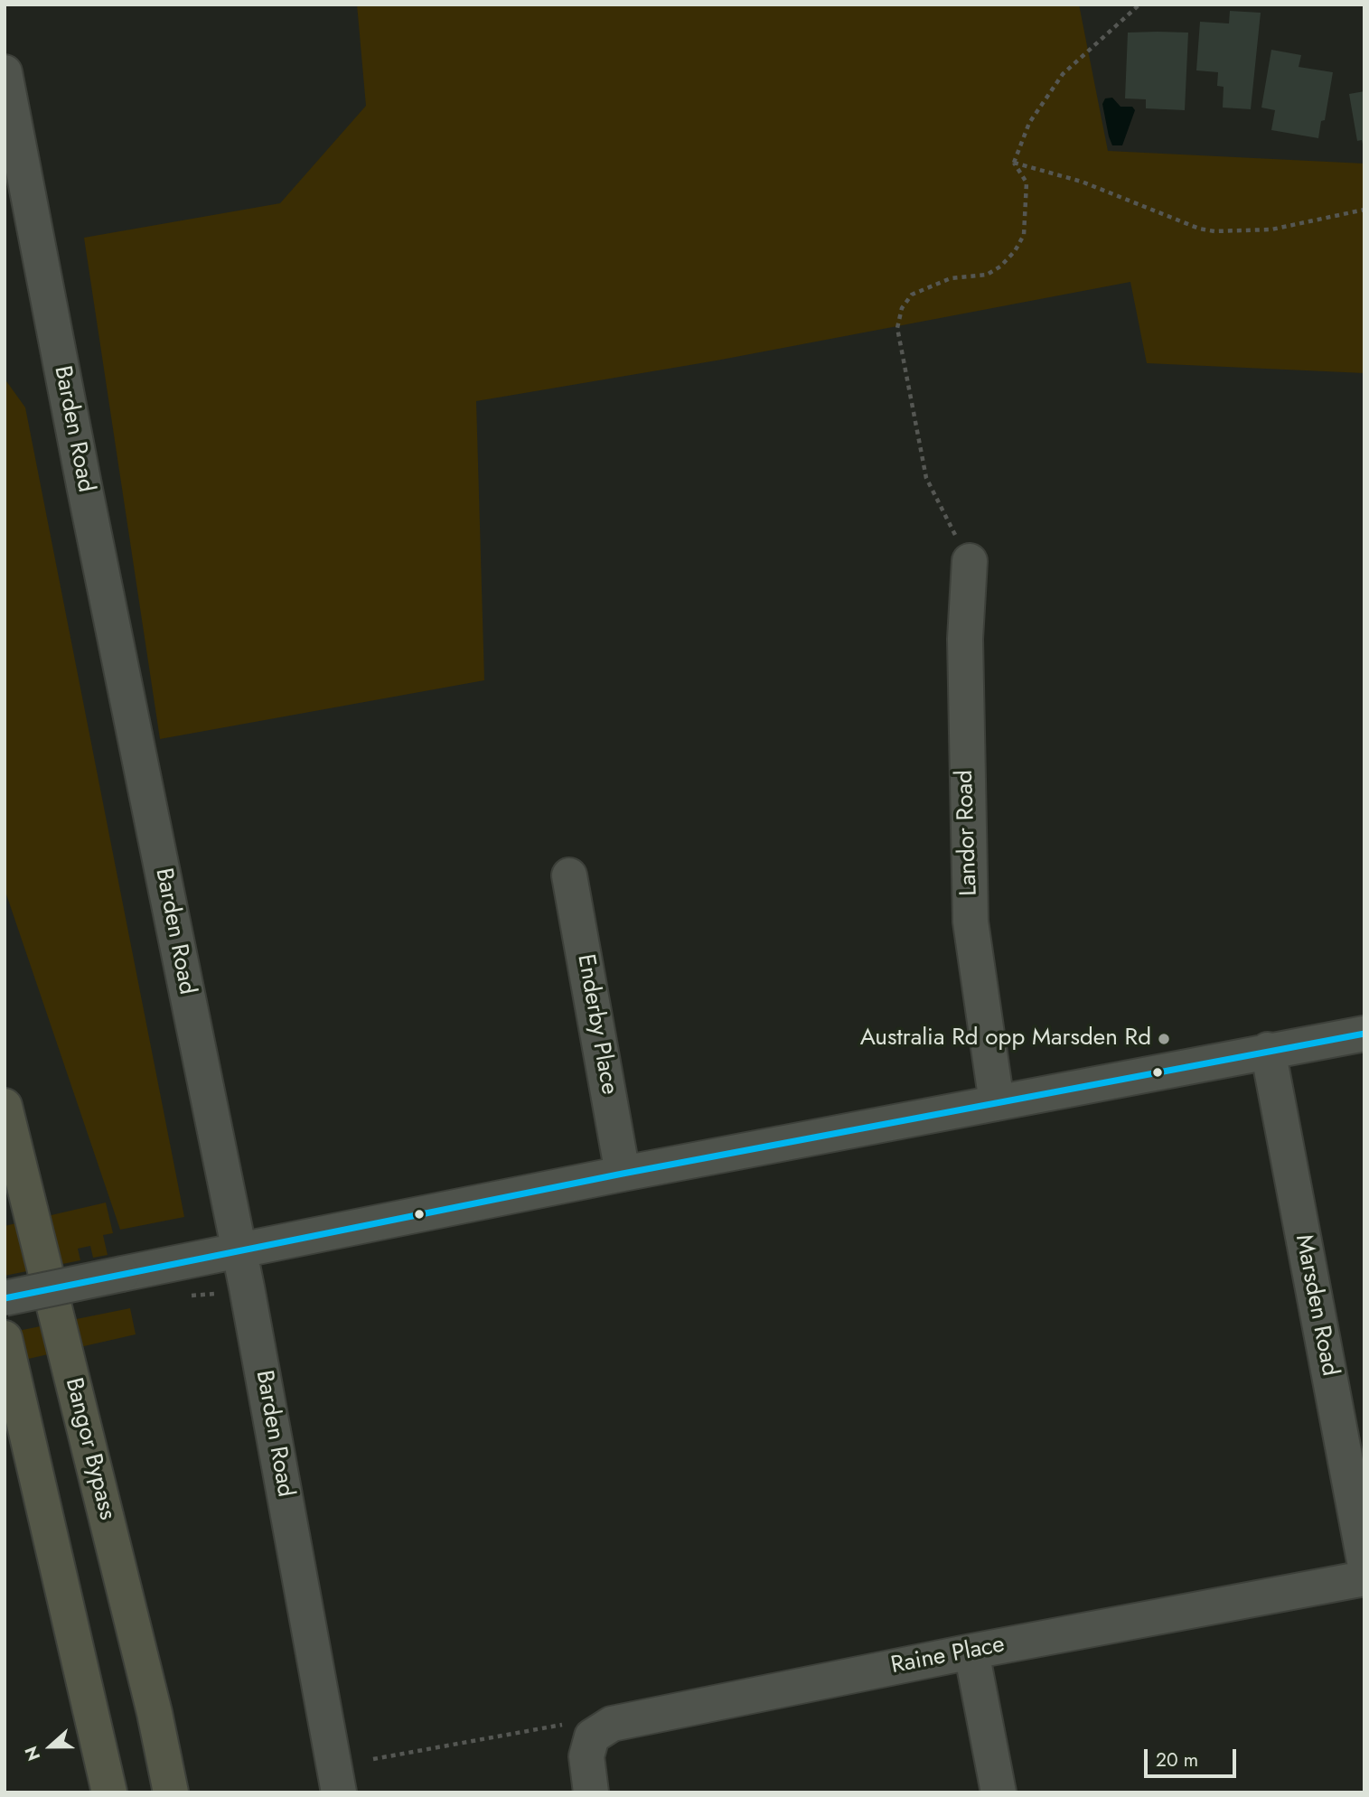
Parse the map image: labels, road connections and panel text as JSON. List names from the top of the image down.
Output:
{
  "streets": {
    "main road": ["Bangor Bypass"],
    "street": [
      "Barden Road",
      "Landor Road",
      "Enderby Place",
      "Marsden Road",
      "Raine Place"
    ]
  },
  "places": ["Australia Rd opp Marsden Rd"],
  "scale_bar": "20 m",
  "north": "left"
}
